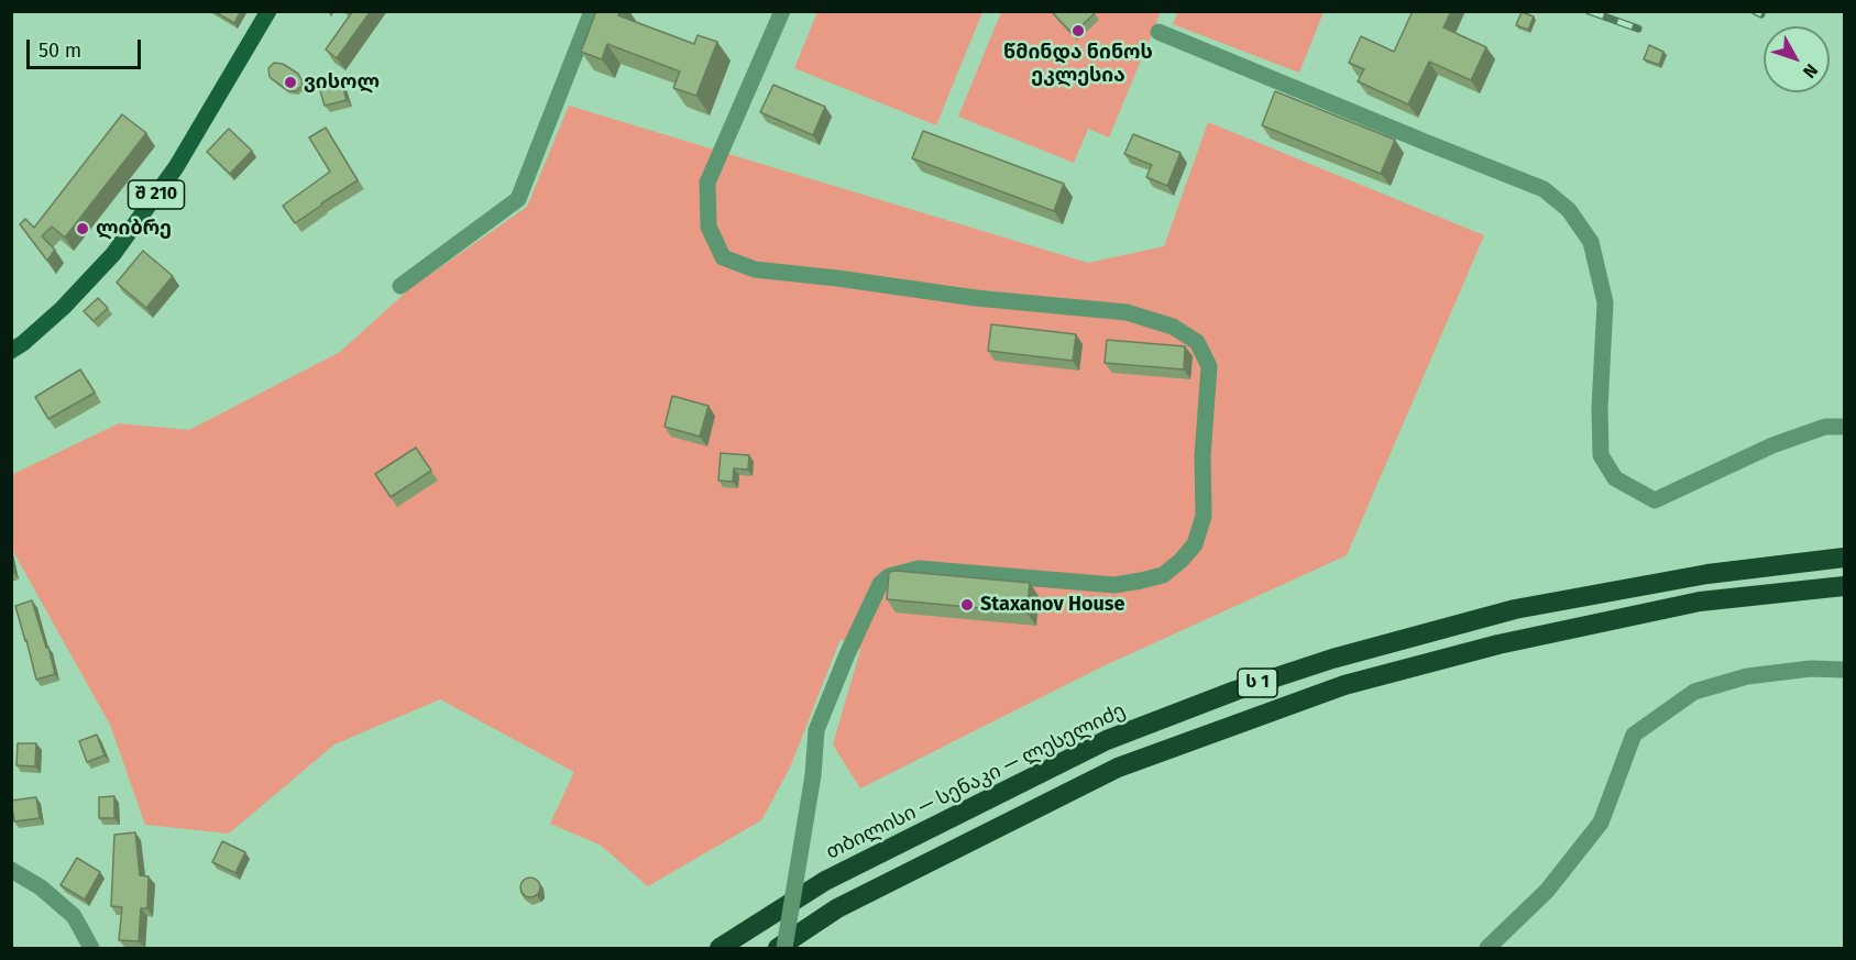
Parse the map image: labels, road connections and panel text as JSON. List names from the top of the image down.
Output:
{
  "streets": {
    "highway": ["ს 1", "თბილისი — სენაკი — ლესელიძე"],
    "main road": ["შ 210"]
  },
  "places": [
    "წმინდა ნინოს ეკლესია",
    "ვისოლ",
    "ლიბრე",
    "Staxanov House"
  ],
  "scale_bar": "50 m",
  "north": "bottom right"
}
